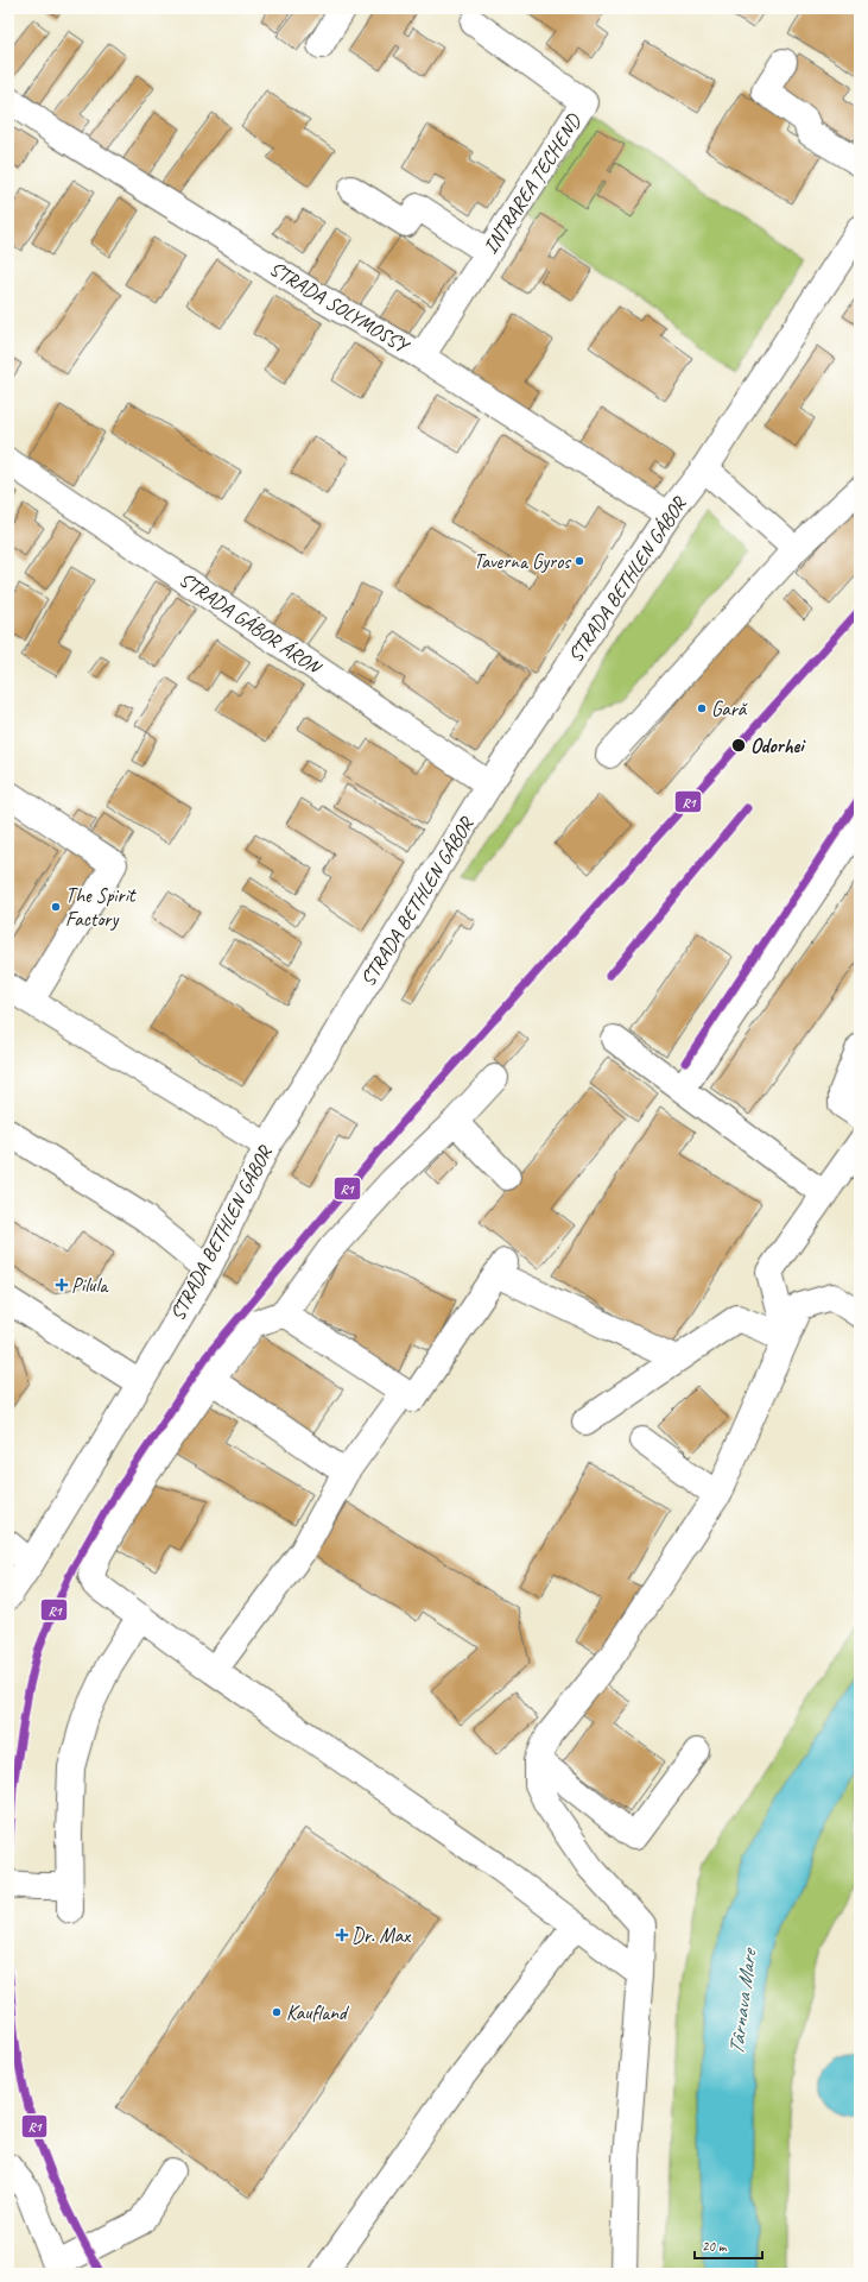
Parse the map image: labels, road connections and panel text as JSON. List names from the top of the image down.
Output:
{
  "streets": {
    "street": [
      "INTRAREA ȚECHEND",
      "STRADA SOLYMOSSY",
      "STRADA BETHLEN GÁBOR",
      "STRADA GÁBOR ÁRON"
    ]
  },
  "crossings": [
    ["INTRAREA ȚECHEND", "STRADA SOLYMOSSY"],
    ["STRADA SOLYMOSSY", "STRADA BETHLEN GÁBOR"],
    ["STRADA BETHLEN GÁBOR", "STRADA GÁBOR ÁRON"]
  ],
  "water": ["Târnava Mare"],
  "places": {
    "other": [
      "Taverna Gyros",
      "Gară",
      "Odorhei",
      "The Spirit Factory",
      "Kaufland"
    ],
    "health": ["Pilula", "Dr. Max"]
  },
  "lines": ["transit line R1"],
  "scale_bar": "20 m"
}
